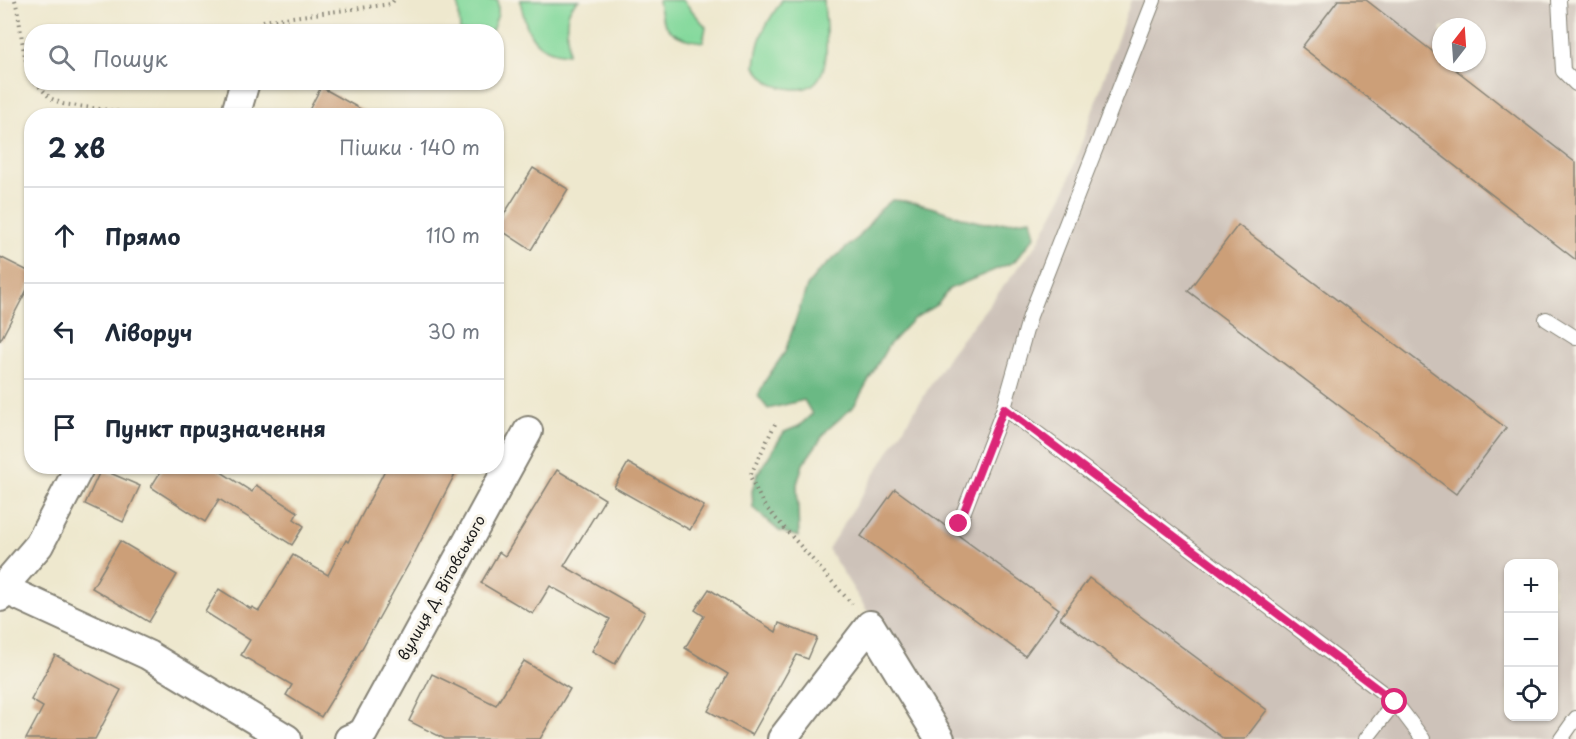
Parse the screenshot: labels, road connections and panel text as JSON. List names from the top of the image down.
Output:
{
  "streets": {
    "street": ["вулиця Д. Вітовського"]
  },
  "north": "top",
  "page": {
    "search": "Пошук",
    "heading": ["2 хв", "Пішки · 140 m"],
    "list": [
      ["Прямо", "110 m"],
      ["Ліворуч", "30 m"],
      "Пункт призначення"
    ],
    "map_buttons": ["+", "−"]
  }
}
